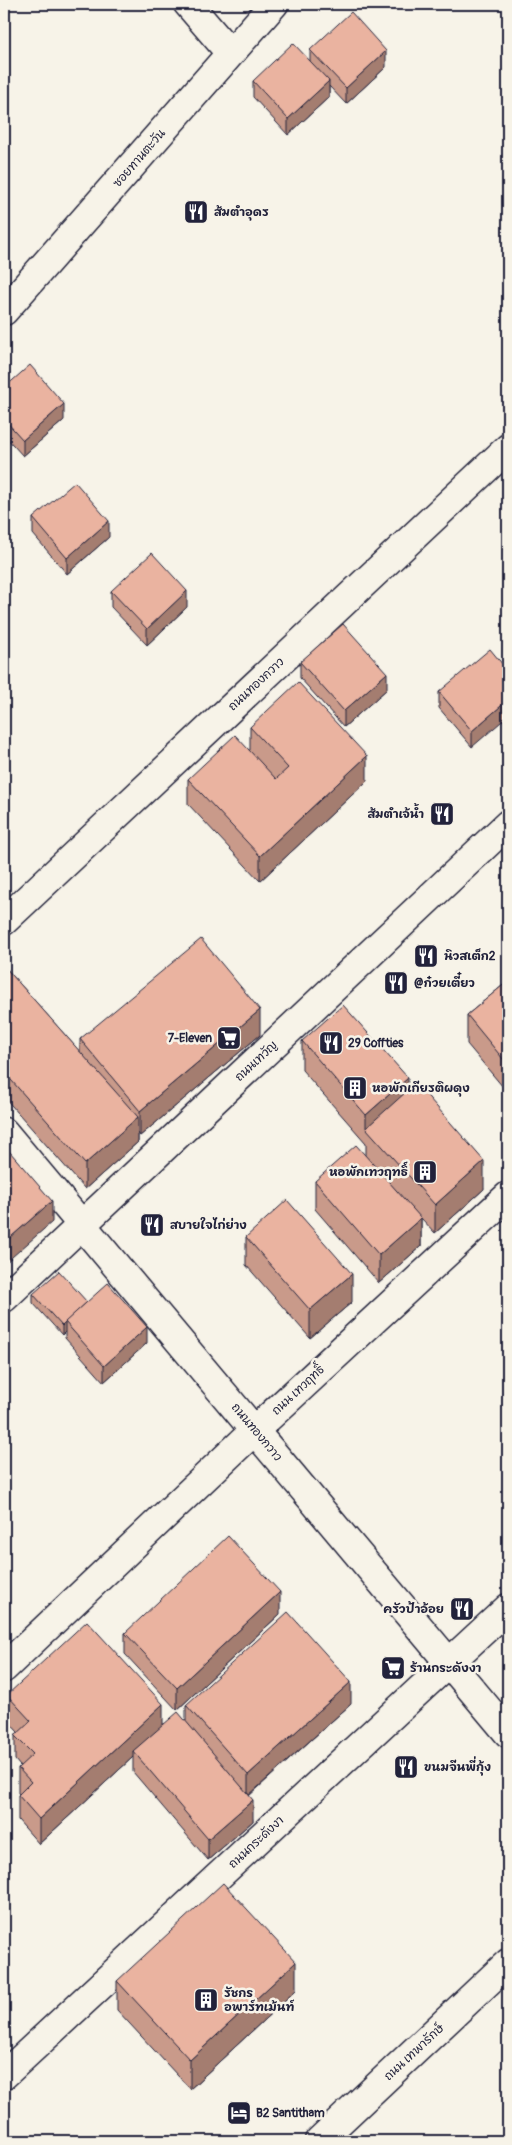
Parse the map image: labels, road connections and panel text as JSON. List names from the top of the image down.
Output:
{
  "streets": {
    "street": [
      "ซอยทานตะวัน",
      "ถนนทองกวาว",
      "ถนนเทวัญ",
      "ถนน เทวฤทธิ์",
      "ถนนกระดังงา",
      "ถนน เทพารักษ์"
    ]
  },
  "crossings": [
    ["ถนนทองกวาว", "ถนนเทวัญ"],
    ["ถนนทองกวาว", "ถนน เทวฤทธิ์"],
    ["ถนนทองกวาว", "ถนนกระดังงา"]
  ],
  "places": {
    "restaurant": [
      "ส้มตำอุดร",
      "ส้มตำเจ้น้ำ",
      "นิวสเต็ก2",
      "@ก๋วยเตี๋ยว",
      "29 Coffties",
      "สบายใจไก่ย่าง",
      "ครัวป้าอ้อย",
      "ขนมจีนพี่กุ้ง"
    ],
    "supermarket": ["7-Eleven", "ร้านกระดังงา"],
    "building": ["หอพักเกียรติผดุง", "หอพักเทวฤทธิ์", "รัชกร อพาร์ทเม้นท์"],
    "hotel": ["B2 Santitham"]
  }
}
